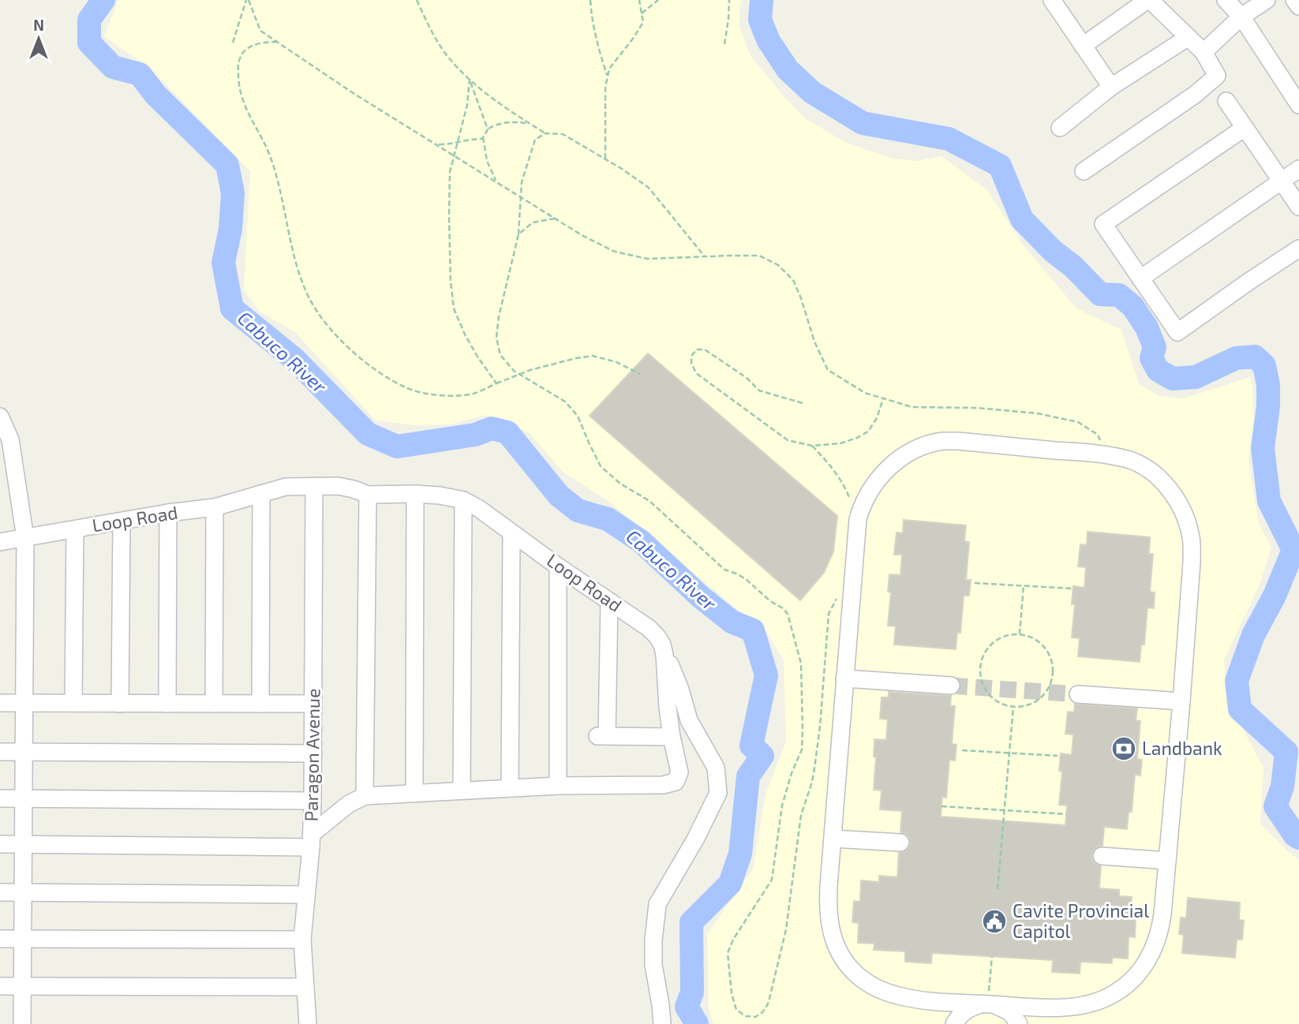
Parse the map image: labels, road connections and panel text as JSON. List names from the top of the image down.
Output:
{
  "streets": {
    "street": ["Loop Road", "Paragon Avenue"]
  },
  "crossings": [
    ["Loop Road", "Paragon Avenue"]
  ],
  "water": ["Cabuco River"],
  "places": {
    "bank": ["Landbank"],
    "public building": ["Cavite Provincial Capitol"]
  },
  "north": "top"
}
